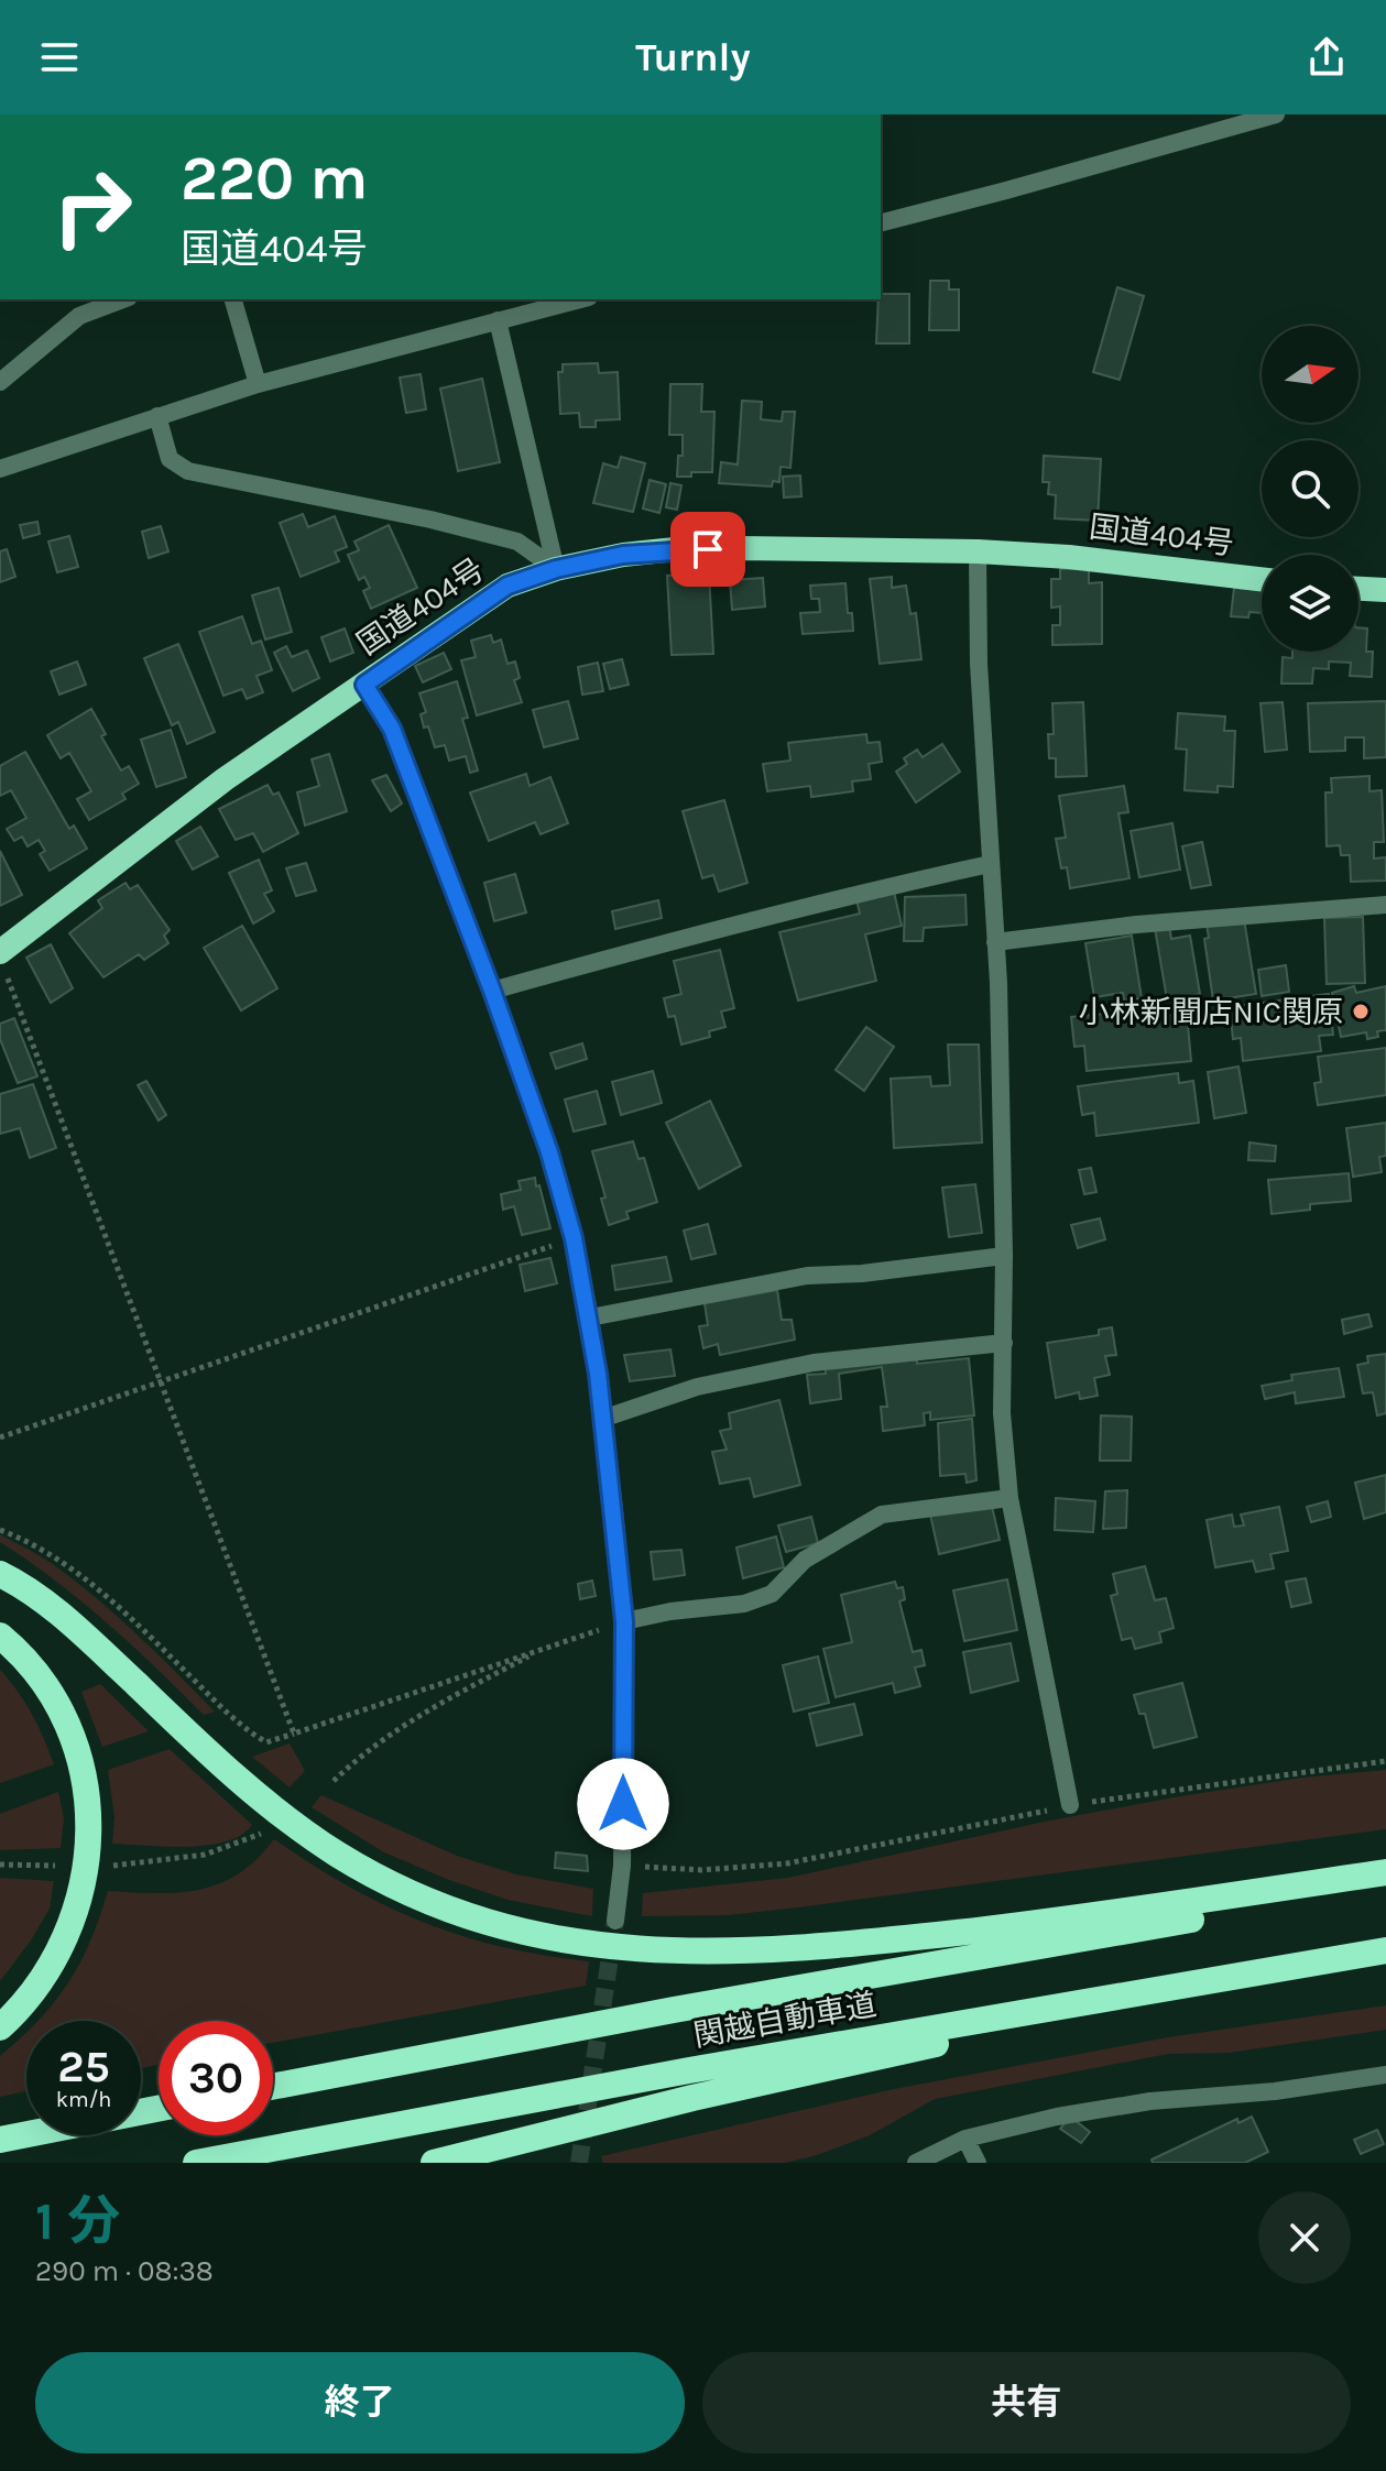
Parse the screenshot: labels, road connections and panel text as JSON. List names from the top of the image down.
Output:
{
  "streets": {
    "highway": ["国道404号", "関越自動車道"]
  },
  "places": ["小林新聞店NIC関原"],
  "north": "right",
  "page": {
    "header": "Turnly",
    "turn": ["220 m", "国道404号"],
    "speed": "25 km/h",
    "limit": "30",
    "heading": ["1 分", "290 m · 08:38"],
    "buttons": ["終了", "共有"]
  }
}
